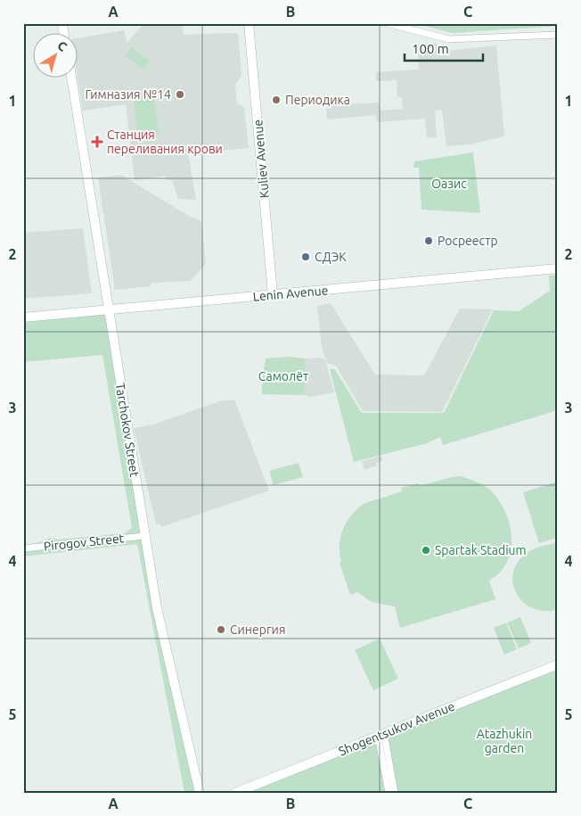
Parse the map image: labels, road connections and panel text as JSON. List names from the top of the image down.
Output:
{
  "streets": {
    "street": [
      "Kuliev Avenue",
      "Lenin Avenue",
      "Tarchokov Street",
      "Pirogov Street",
      "Shogentsukov Avenue"
    ]
  },
  "crossings": [
    ["Kuliev Avenue", "Lenin Avenue"],
    ["Lenin Avenue", "Tarchokov Street"],
    ["Tarchokov Street", "Pirogov Street"]
  ],
  "parks": ["Оазис", "Самолёт", "Atazhukin garden"],
  "places": {
    "other": [
      "Гимназия №14",
      "Периодика",
      "Росреестр",
      "СДЭК",
      "Spartak Stadium",
      "Синергия"
    ],
    "health": ["Станция переливания крови"]
  },
  "scale_bar": "100 m",
  "north": "top right",
  "grid": {
    "columns": ["A", "B", "C"],
    "rows": [
      "1",
      "2",
      "3",
      "4",
      "5"
    ]
  }
}
